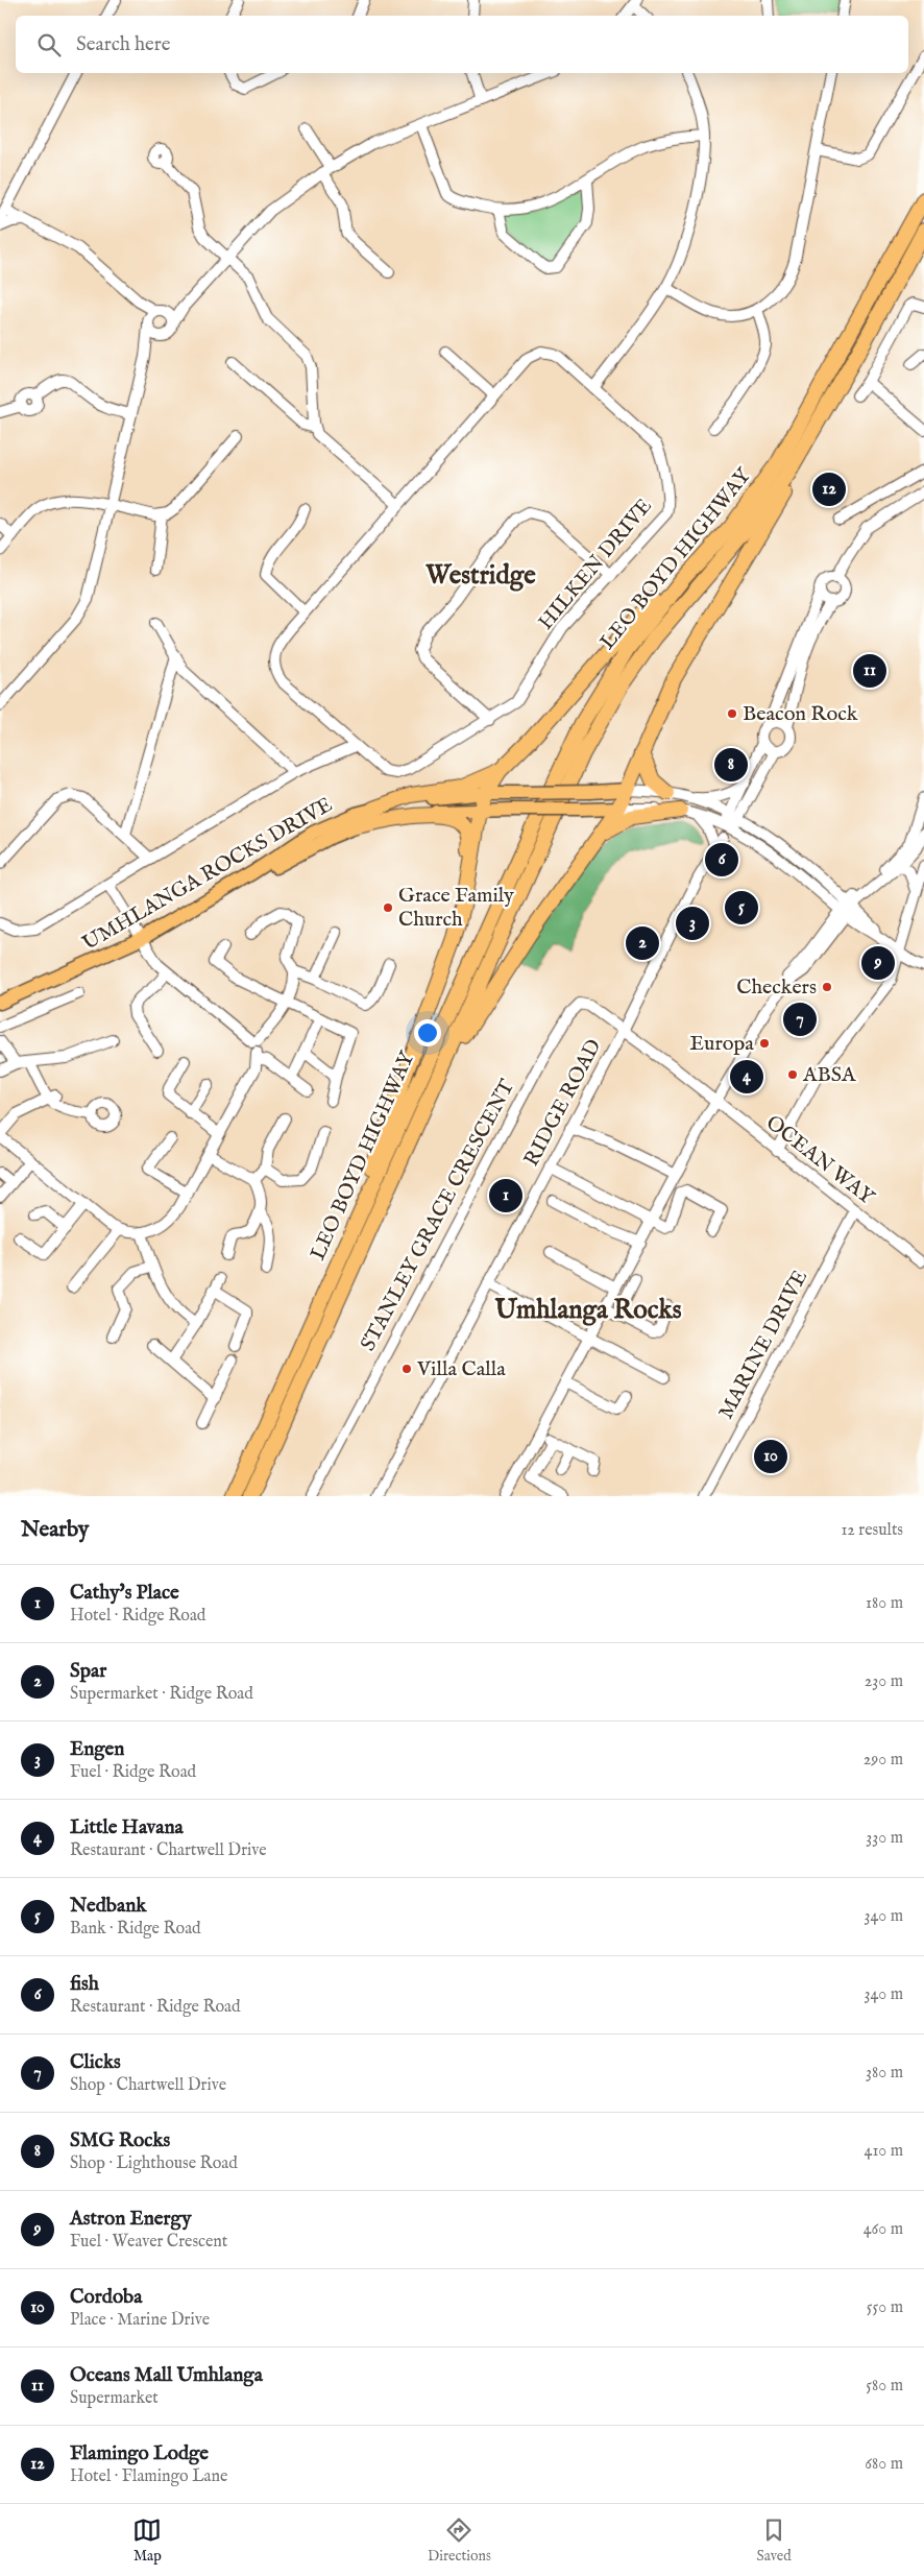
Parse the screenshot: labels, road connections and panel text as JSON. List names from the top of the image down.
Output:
{
  "streets": {
    "highway": ["LEO BOYD HIGHWAY"],
    "main road": ["UMHLANGA ROCKS DRIVE"],
    "street": [
      "HILKEN DRIVE",
      "RIDGE ROAD",
      "OCEAN WAY",
      "STANLEY GRACE CRESCENT",
      "MARINE DRIVE"
    ]
  },
  "crossings": [
    ["RIDGE ROAD", "OCEAN WAY"],
    ["RIDGE ROAD", "STANLEY GRACE CRESCENT"],
    ["OCEAN WAY", "STANLEY GRACE CRESCENT"],
    ["OCEAN WAY", "MARINE DRIVE"]
  ],
  "districts": ["Westridge", "Umhlanga Rocks"],
  "places": [
    "Beacon Rock",
    "Grace Family Church",
    "Checkers",
    "Europa",
    "ABSA",
    "Villa Calla"
  ],
  "page": {
    "search": "Search here",
    "pins": [
      "12",
      "11",
      "8",
      "6",
      "5",
      "3",
      "2",
      "9",
      "7",
      "4",
      "1",
      "10"
    ],
    "heading": ["Nearby", "12 results"],
    "list": [
      {
        "mark": "1",
        "name": "Cathy's Place",
        "note": "Hotel · Ridge Road",
        "value": "180 m"
      },
      {
        "mark": "2",
        "name": "Spar",
        "note": "Supermarket · Ridge Road",
        "value": "230 m"
      },
      {
        "mark": "3",
        "name": "Engen",
        "note": "Fuel · Ridge Road",
        "value": "290 m"
      },
      {
        "mark": "4",
        "name": "Little Havana",
        "note": "Restaurant · Chartwell Drive",
        "value": "330 m"
      },
      {
        "mark": "5",
        "name": "Nedbank",
        "note": "Bank · Ridge Road",
        "value": "340 m"
      },
      {
        "mark": "6",
        "name": "fish",
        "note": "Restaurant · Ridge Road",
        "value": "340 m"
      },
      {
        "mark": "7",
        "name": "Clicks",
        "note": "Shop · Chartwell Drive",
        "value": "380 m"
      },
      {
        "mark": "8",
        "name": "SMG Rocks",
        "note": "Shop · Lighthouse Road",
        "value": "410 m"
      },
      {
        "mark": "9",
        "name": "Astron Energy",
        "note": "Fuel · Weaver Crescent",
        "value": "460 m"
      },
      {
        "mark": "10",
        "name": "Cordoba",
        "note": "Place · Marine Drive",
        "value": "550 m"
      },
      {
        "mark": "11",
        "name": "Oceans Mall Umhlanga",
        "note": "Supermarket",
        "value": "580 m"
      },
      {
        "mark": "12",
        "name": "Flamingo Lodge",
        "note": "Hotel · Flamingo Lane",
        "value": "680 m"
      }
    ],
    "nav": ["Map", "Directions", "Saved"]
  }
}
